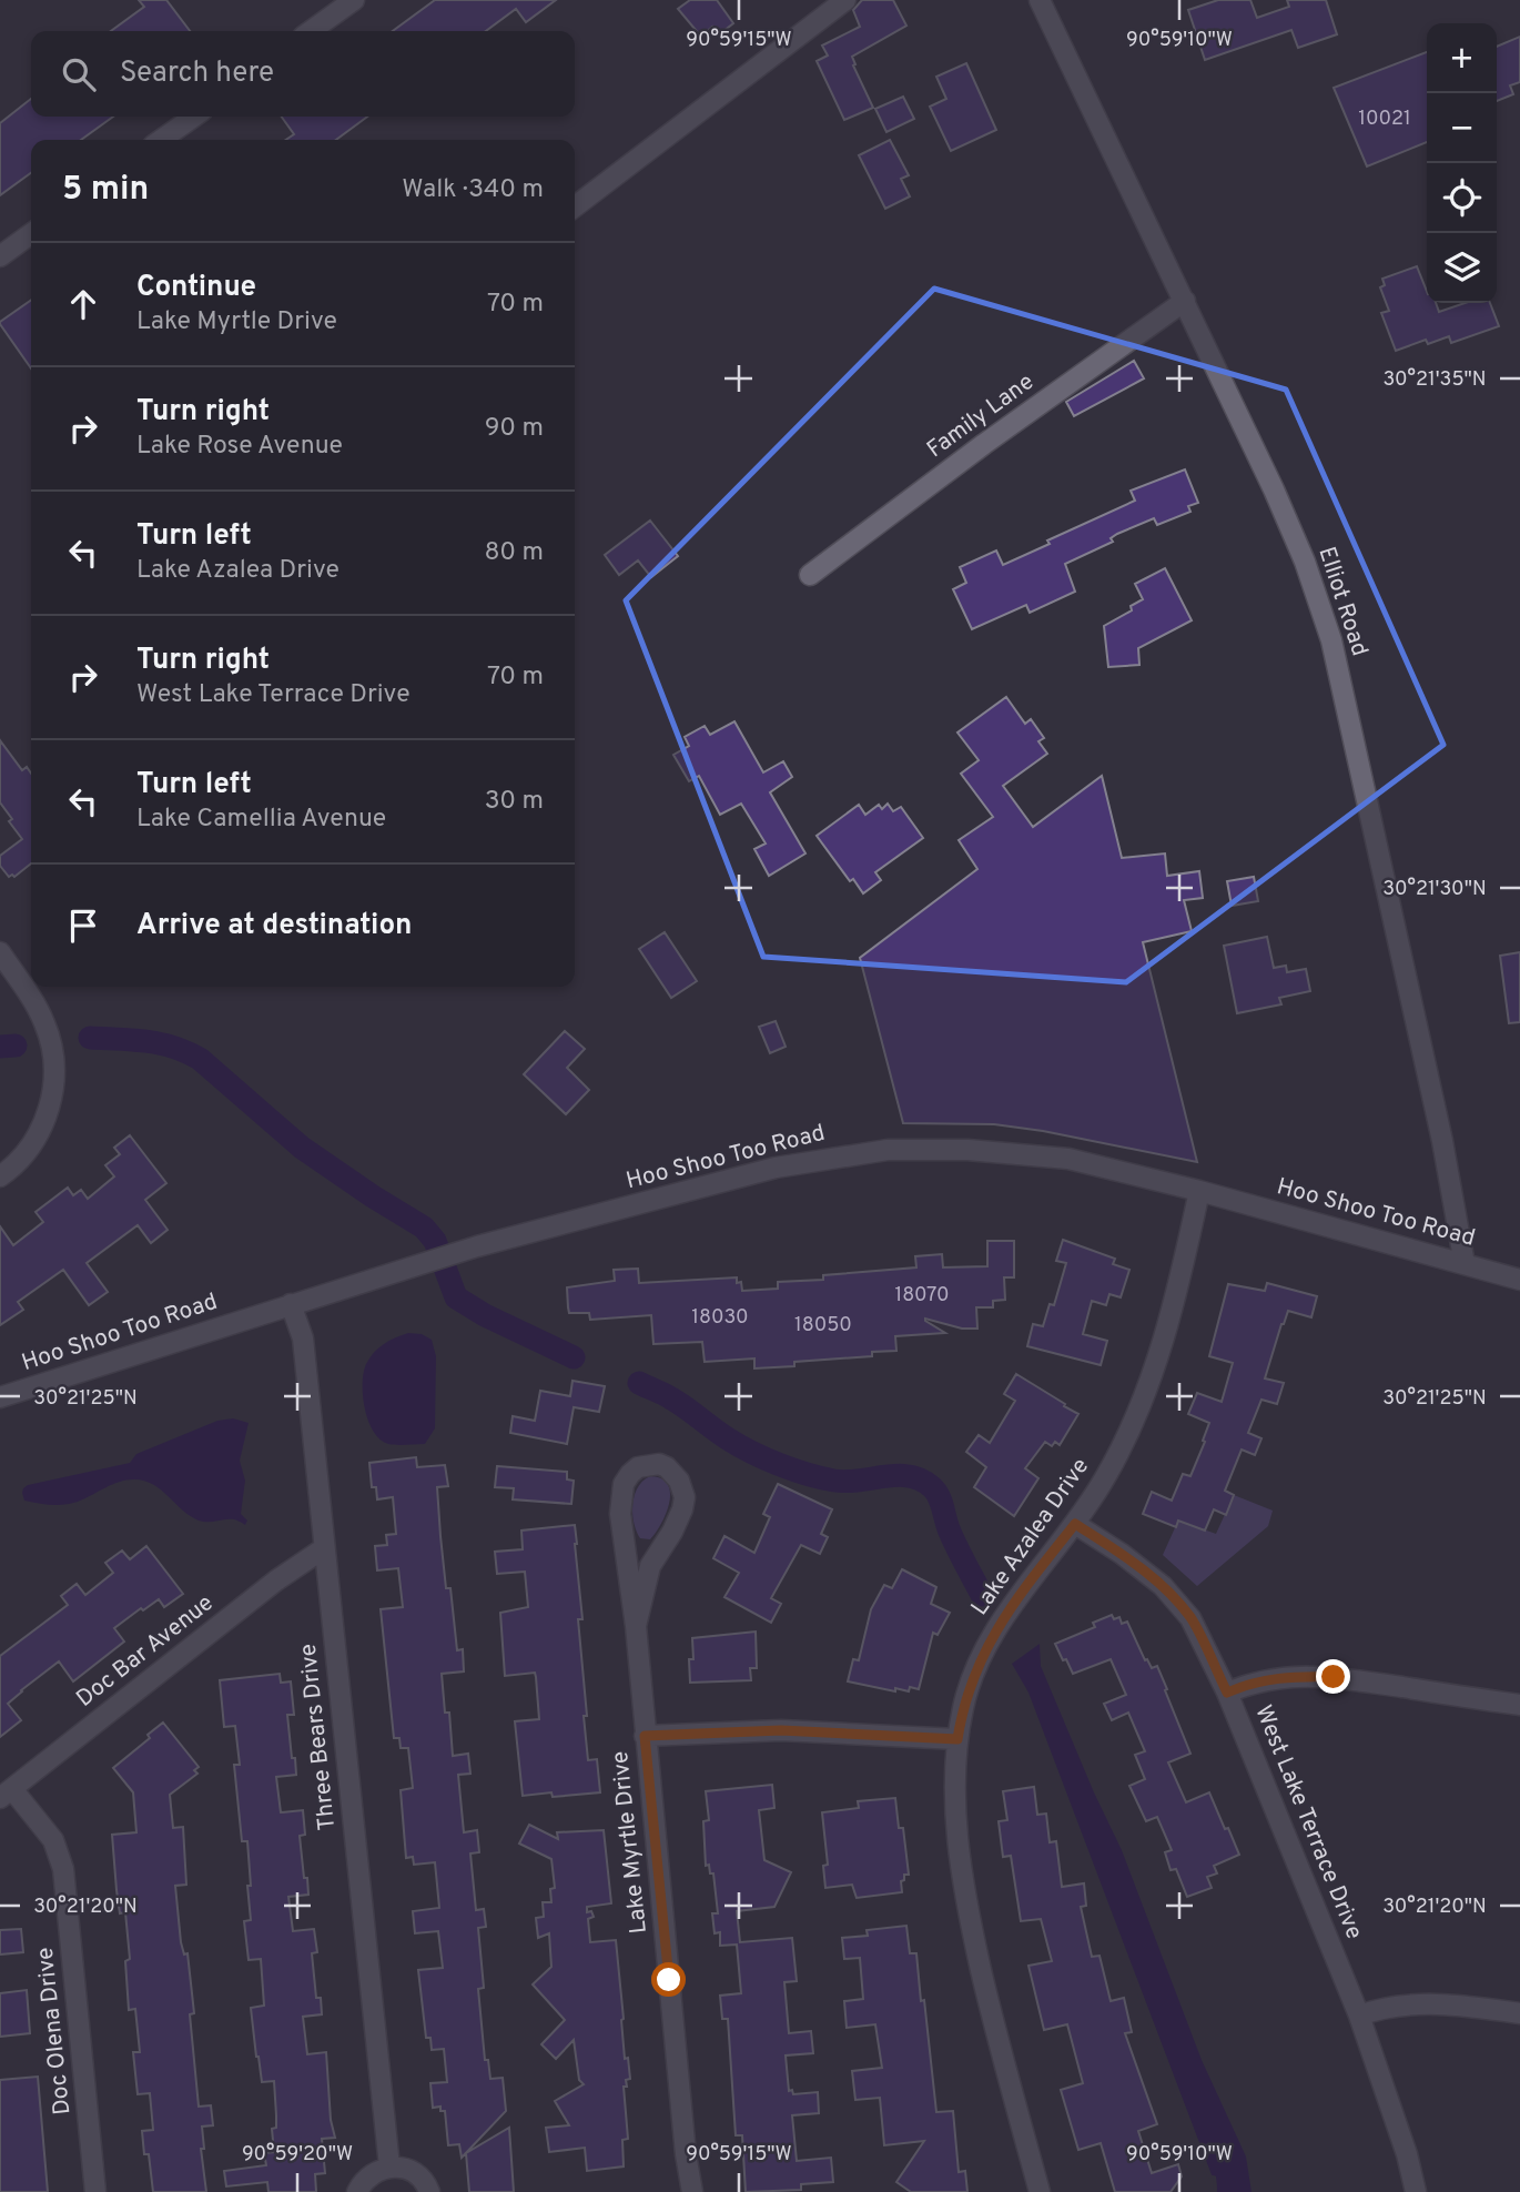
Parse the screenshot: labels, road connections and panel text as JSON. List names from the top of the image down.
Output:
{
  "streets": {
    "street": [
      "Family Lane",
      "Elliot Road",
      "Hoo Shoo Too Road",
      "Lake Azalea Drive",
      "Doc Bar Avenue",
      "Three Bears Drive",
      "West Lake Terrace Drive",
      "Lake Myrtle Drive",
      "Doc Olena Drive"
    ]
  },
  "crossings": [
    ["Family Lane", "Elliot Road"],
    ["Elliot Road", "Hoo Shoo Too Road"],
    ["Hoo Shoo Too Road", "Lake Azalea Drive"],
    ["Hoo Shoo Too Road", "Three Bears Drive"],
    ["Lake Azalea Drive", "West Lake Terrace Drive"],
    ["Doc Bar Avenue", "Three Bears Drive"],
    ["Doc Bar Avenue", "Doc Olena Drive"]
  ],
  "house_numbers": [
    "10021",
    "18070",
    "18030",
    "18050"
  ],
  "page": {
    "map_buttons": ["+", "−"],
    "search": "Search here",
    "heading": ["5 min", "Walk · 340 m"],
    "list": [
      ["Continue", "Lake Myrtle Drive", "70 m"],
      ["Turn right", "Lake Rose Avenue", "90 m"],
      ["Turn left", "Lake Azalea Drive", "80 m"],
      ["Turn right", "West Lake Terrace Drive", "70 m"],
      ["Turn left", "Lake Camellia Avenue", "30 m"],
      "Arrive at destination"
    ]
  },
  "coordinates": [
    "90°59'15\"W",
    "90°59'10\"W",
    "30°21'35\"N",
    "30°21'30\"N",
    "30°21'25\"N",
    "30°21'20\"N",
    "90°59'20\"W"
  ]
}
